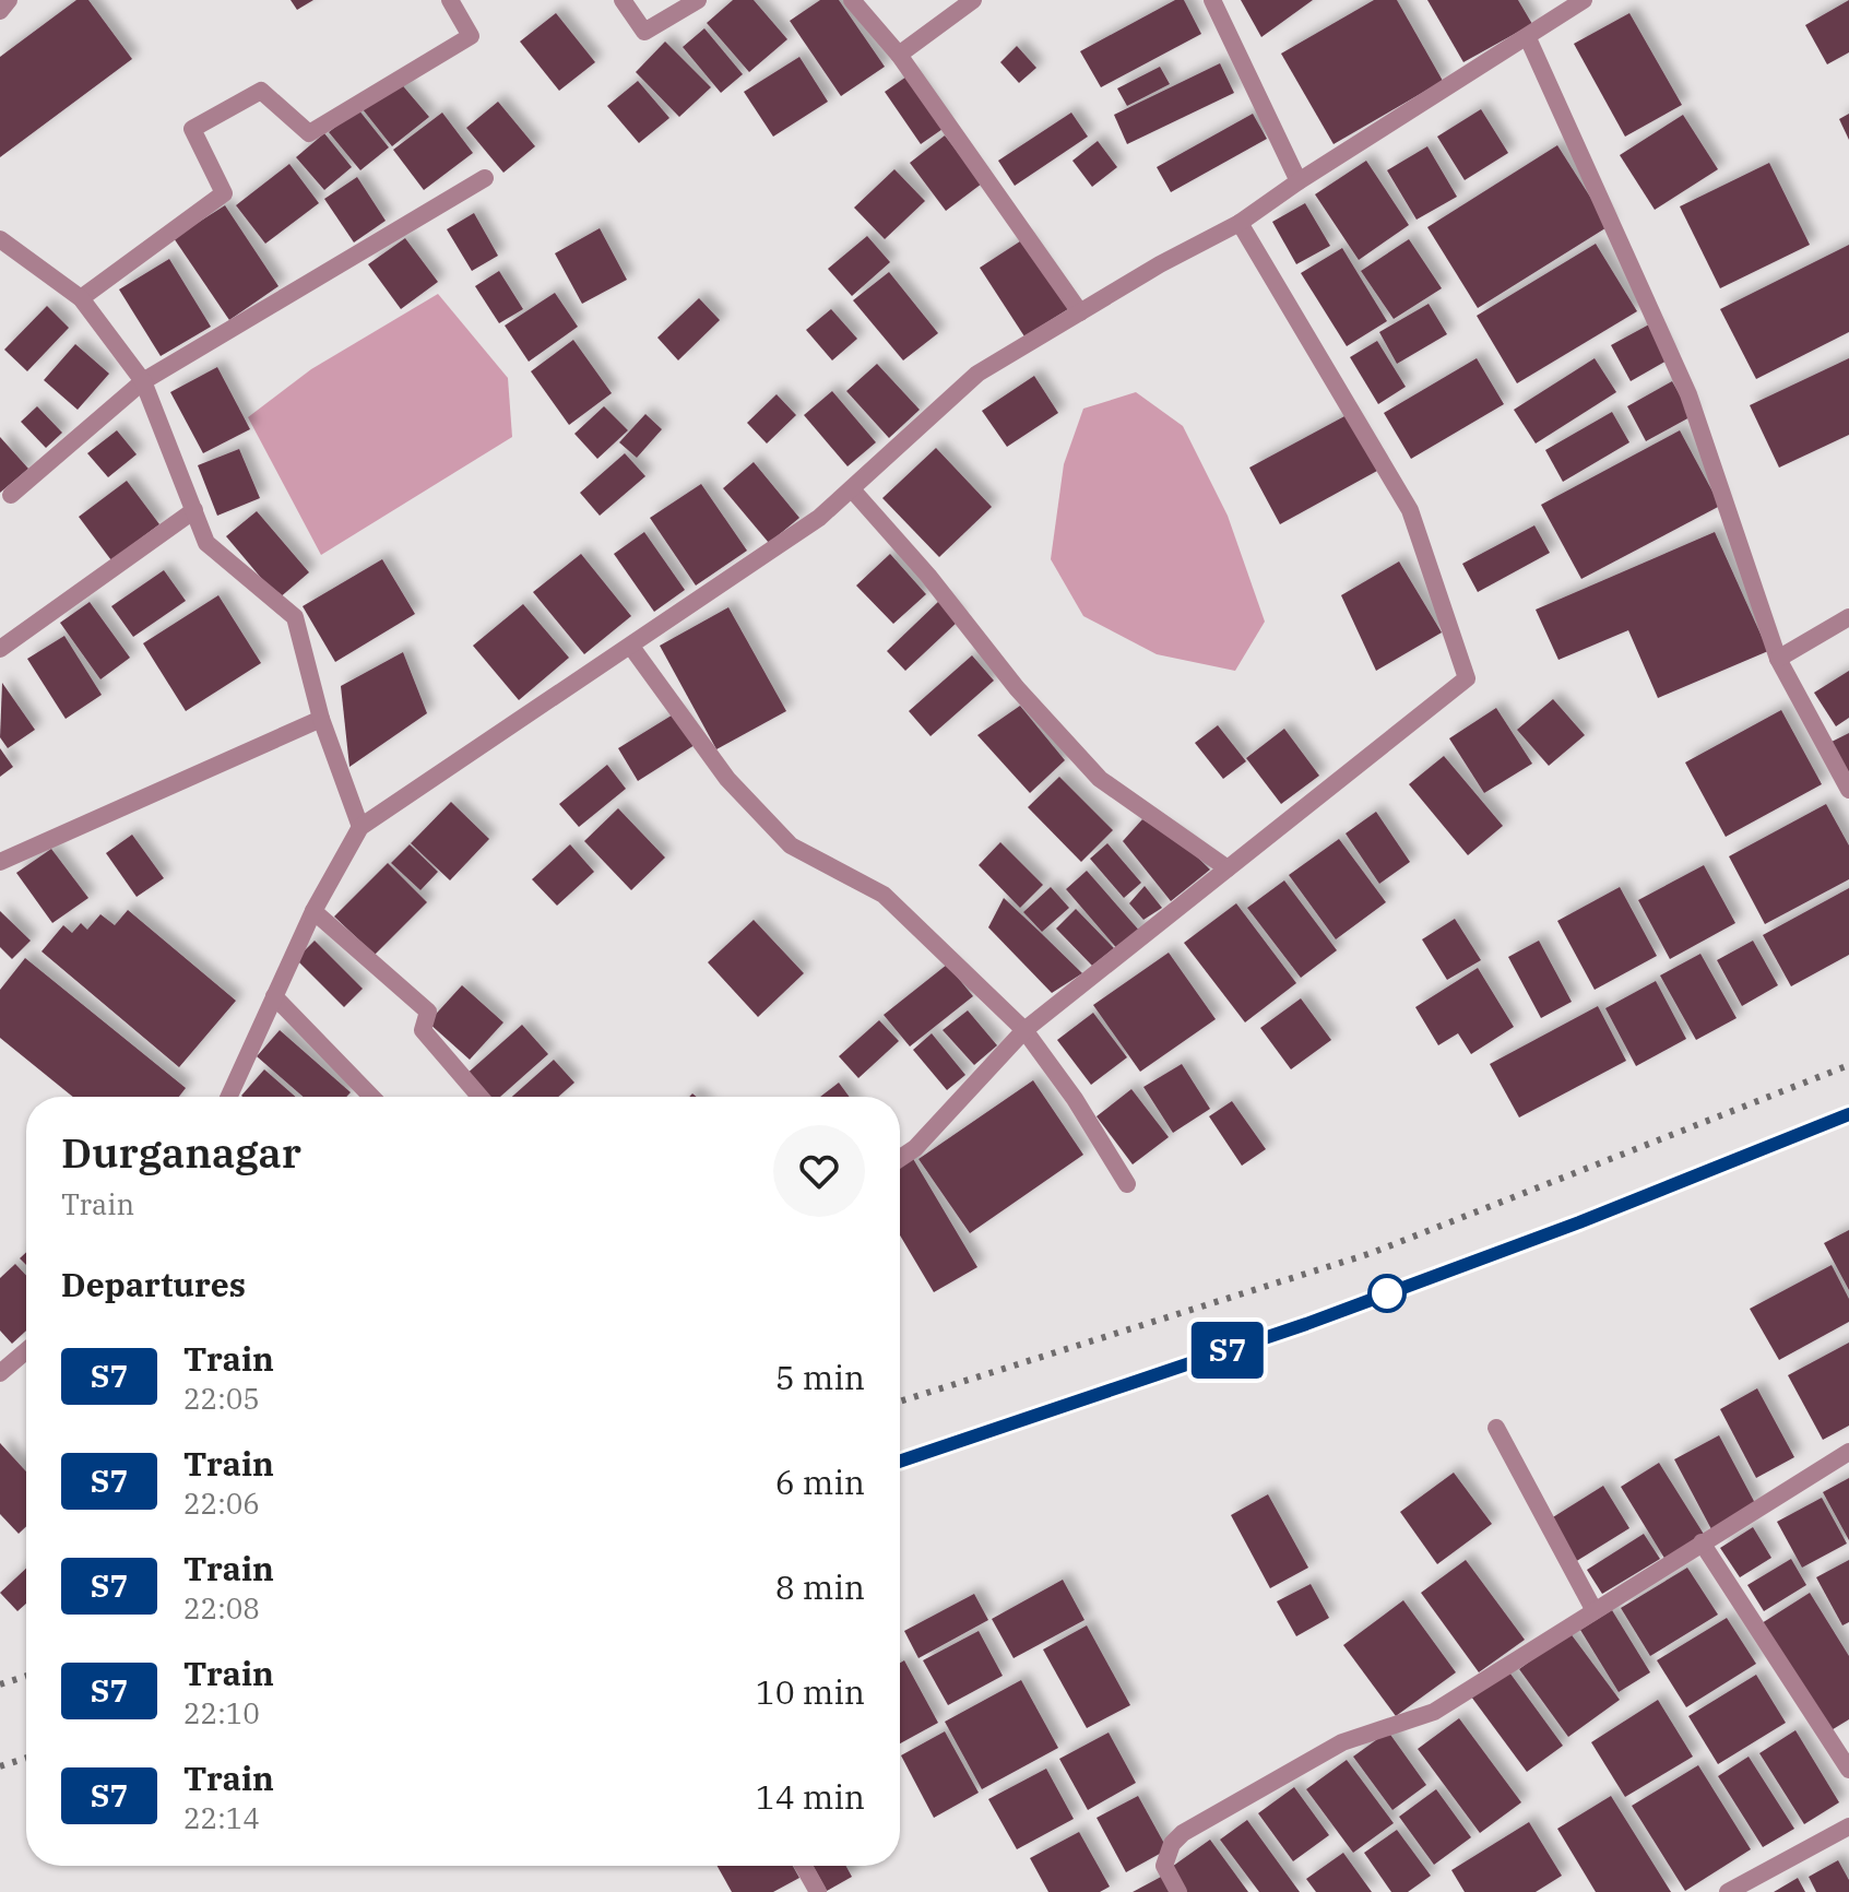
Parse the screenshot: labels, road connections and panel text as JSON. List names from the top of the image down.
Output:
{
  "page": {
    "on_map": "S7",
    "heading": [
      ["Durganagar", "Train"],
      "Departures"
    ],
    "list": [
      {
        "mark": "S7",
        "name": "Train",
        "note": "22:05",
        "value": "5 min"
      },
      {
        "mark": "S7",
        "name": "Train",
        "note": "22:06",
        "value": "6 min"
      },
      {
        "mark": "S7",
        "name": "Train",
        "note": "22:08",
        "value": "8 min"
      },
      {
        "mark": "S7",
        "name": "Train",
        "note": "22:10",
        "value": "10 min"
      },
      {
        "mark": "S7",
        "name": "Train",
        "note": "22:14",
        "value": "14 min"
      }
    ]
  }
}
